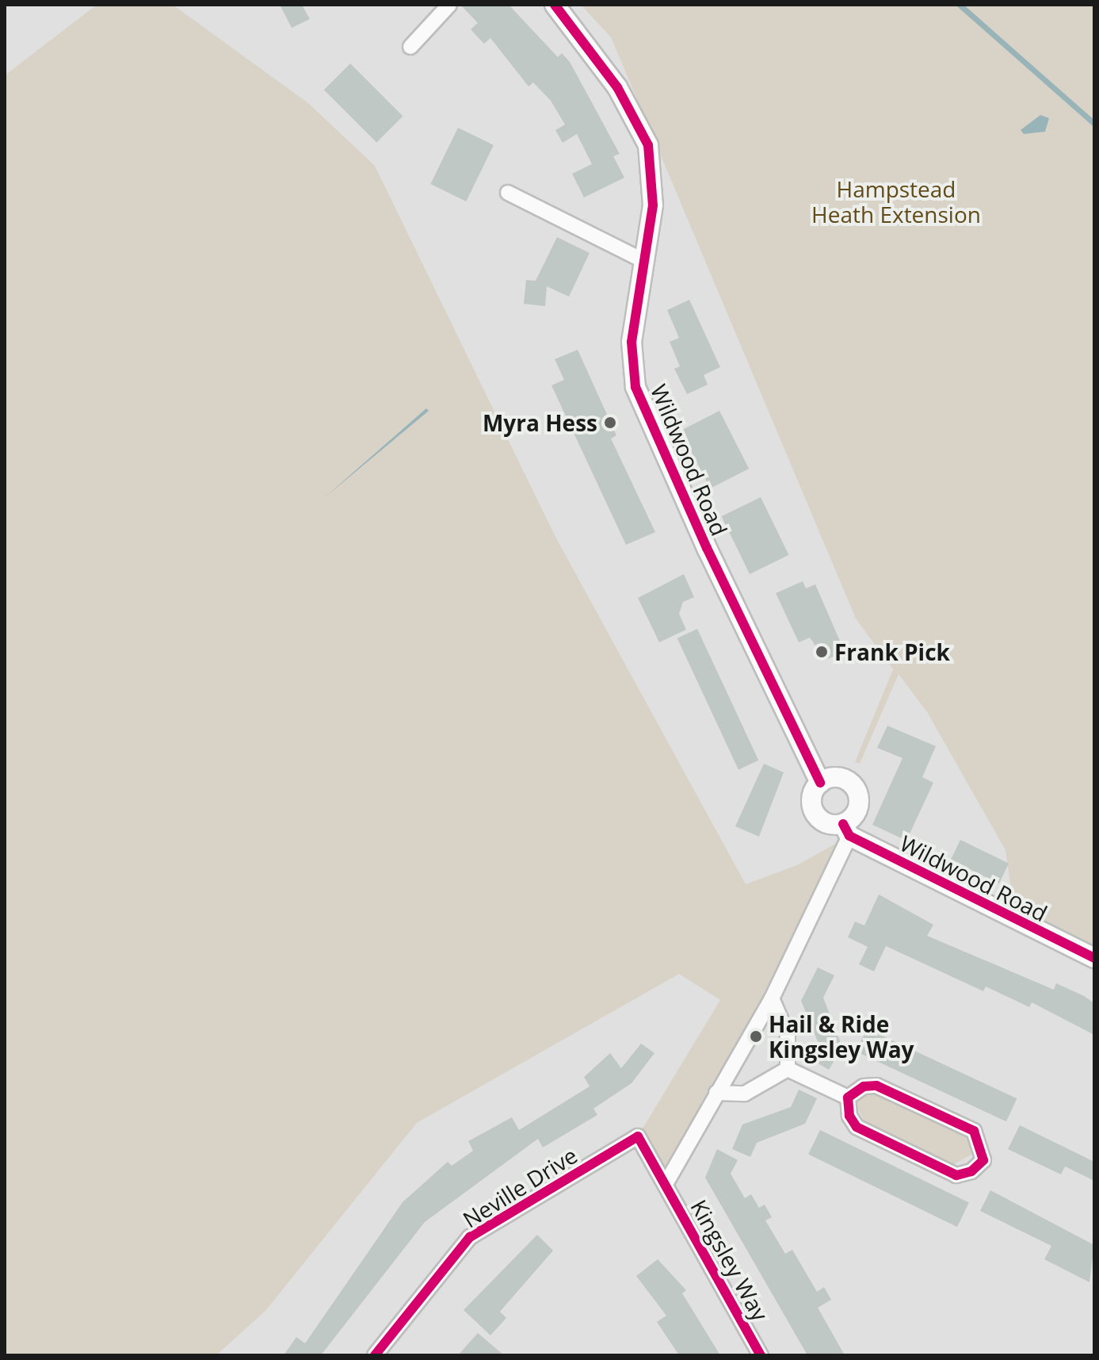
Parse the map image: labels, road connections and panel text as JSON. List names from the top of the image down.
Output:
{
  "streets": {
    "street": ["Wildwood Road", "Neville Drive", "Kingsley Way"]
  },
  "crossings": [
    ["Wildwood Road", "Kingsley Way"],
    ["Neville Drive", "Kingsley Way"]
  ],
  "parks": ["Hampstead Heath Extension"],
  "places": ["Myra Hess", "Frank Pick", "Hail & Ride Kingsley Way"]
}
